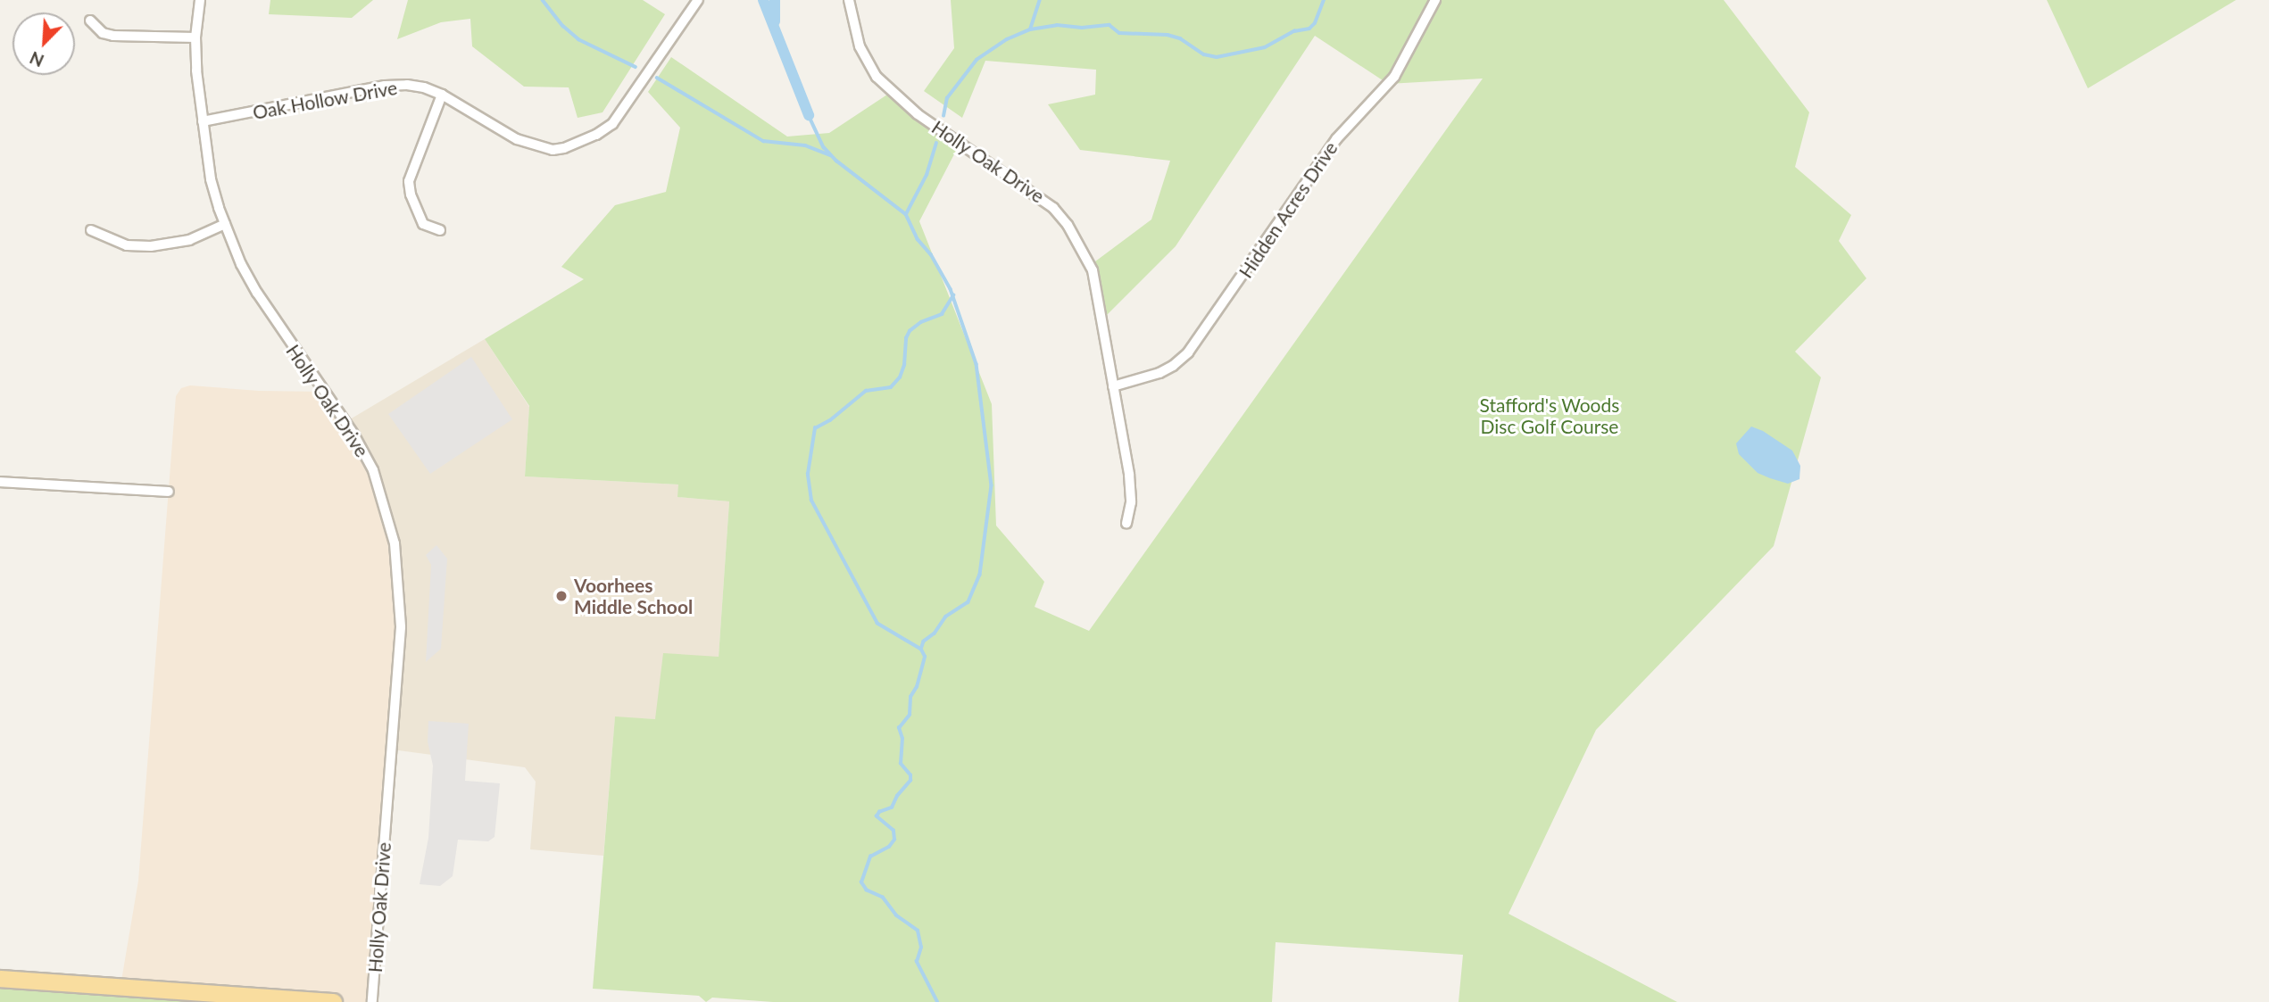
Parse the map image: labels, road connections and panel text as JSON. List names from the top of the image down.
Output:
{
  "streets": {
    "street": ["Oak Hollow Drive", "Holly Oak Drive", "Hidden Acres Drive"]
  },
  "crossings": [
    ["Oak Hollow Drive", "Holly Oak Drive"],
    ["Holly Oak Drive", "Hidden Acres Drive"]
  ],
  "parks": ["Stafford's Woods Disc Golf Course"],
  "places": ["Voorhees Middle School"],
  "north": "bottom left"
}
